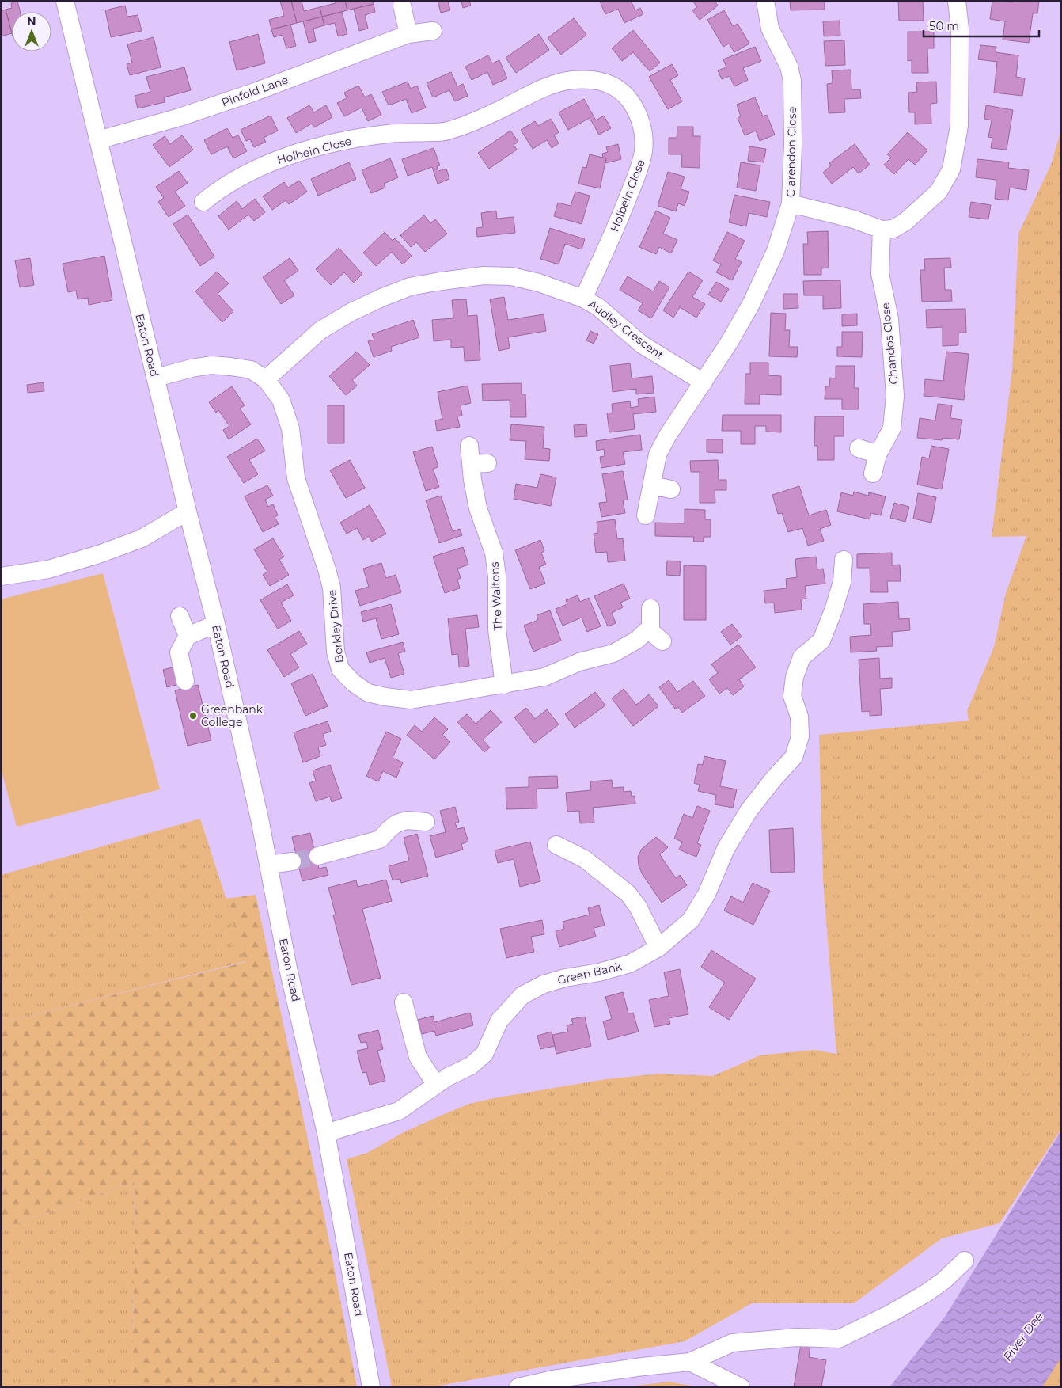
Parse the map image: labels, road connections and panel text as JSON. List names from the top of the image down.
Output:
{
  "streets": {
    "street": [
      "Pinfold Lane",
      "Holbein Close",
      "Clarendon Close",
      "Audley Crescent",
      "Chandos Close",
      "Eaton Road",
      "The Waltons",
      "Berkley Drive",
      "Green Bank"
    ]
  },
  "crossings": [
    ["Pinfold Lane", "Eaton Road"],
    ["Holbein Close", "Audley Crescent"],
    ["Clarendon Close", "Audley Crescent"],
    ["Audley Crescent", "Berkley Drive"],
    ["Eaton Road", "Berkley Drive"],
    ["Eaton Road", "Green Bank"],
    ["The Waltons", "Berkley Drive"]
  ],
  "water": ["River Dee"],
  "places": ["Greenbank College"],
  "scale_bar": "50 m",
  "north": "top"
}
